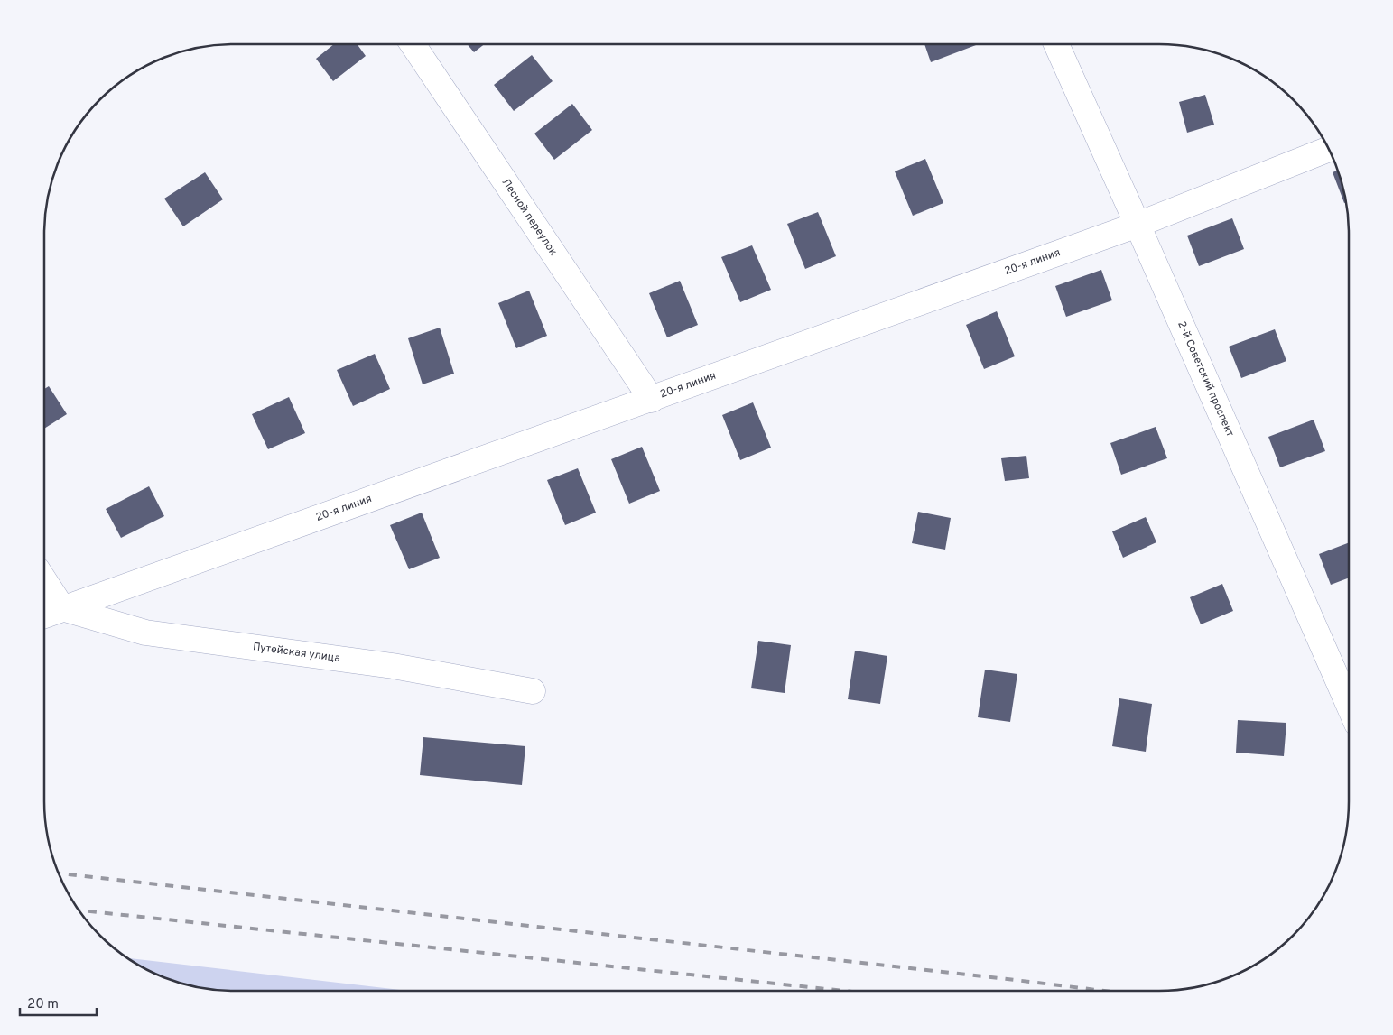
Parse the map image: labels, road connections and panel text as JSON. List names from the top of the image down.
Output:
{
  "streets": {
    "street": [
      "Лесной переулок",
      "20-я линия",
      "2-й Советский проспект",
      "Путейская улица"
    ]
  },
  "crossings": [
    ["Лесной переулок", "20-я линия"],
    ["20-я линия", "2-й Советский проспект"],
    ["20-я линия", "Путейская улица"]
  ],
  "scale_bar": "20 m"
}
